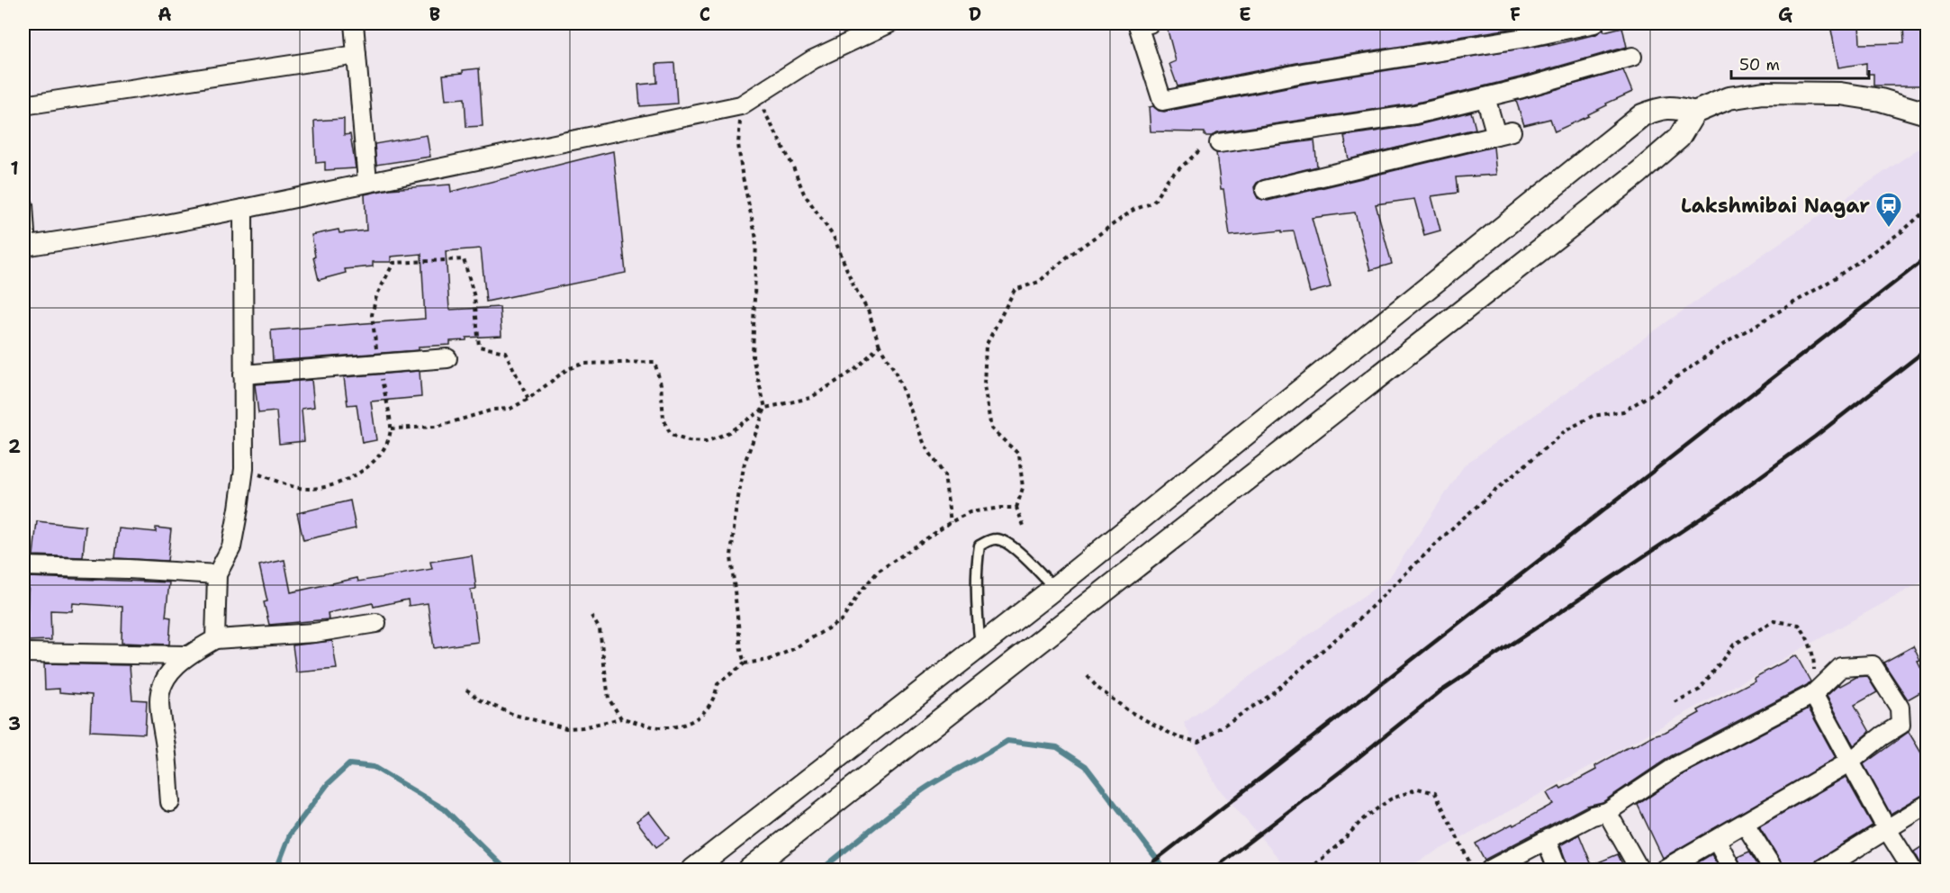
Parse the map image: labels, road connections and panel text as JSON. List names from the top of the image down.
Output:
{
  "places": {
    "station": ["Lakshmibai Nagar"]
  },
  "scale_bar": "50 m",
  "grid": {
    "columns": [
      "A",
      "B",
      "C",
      "D",
      "E",
      "F",
      "G"
    ],
    "rows": ["1", "2", "3"]
  }
}
